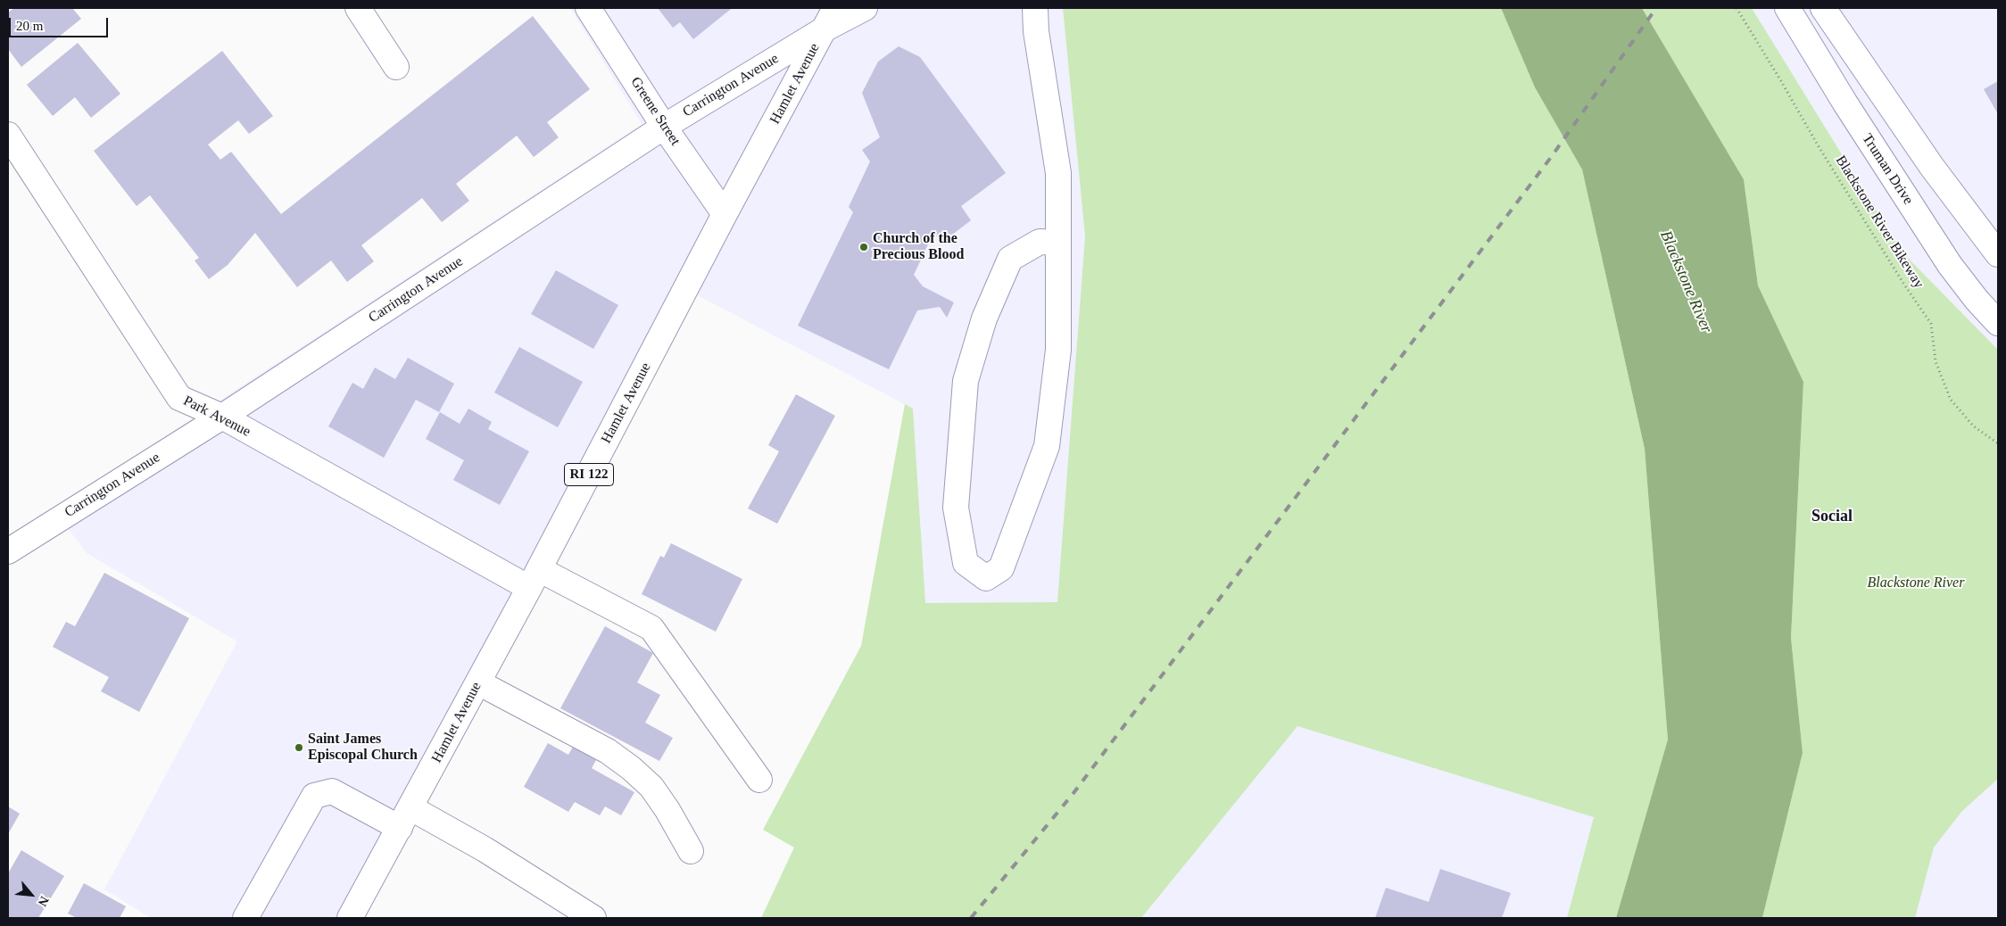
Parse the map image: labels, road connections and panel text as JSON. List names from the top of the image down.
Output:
{
  "streets": {
    "main road": [
      "Hamlet Avenue",
      "Carrington Avenue",
      "Greene Street",
      "Truman Drive",
      "Park Avenue",
      "RI 122"
    ],
    "path": ["Blackstone River Bikeway"]
  },
  "crossings": [
    ["Hamlet Avenue", "Carrington Avenue"],
    ["Hamlet Avenue", "Greene Street"],
    ["Hamlet Avenue", "Park Avenue"],
    ["Carrington Avenue", "Greene Street"],
    ["Carrington Avenue", "Park Avenue"]
  ],
  "districts": ["Social"],
  "water": ["Blackstone River"],
  "parks": ["Blackstone River"],
  "places": ["Church of the Precious Blood", "Saint James Episcopal Church"],
  "scale_bar": "20 m",
  "north": "bottom right"
}
